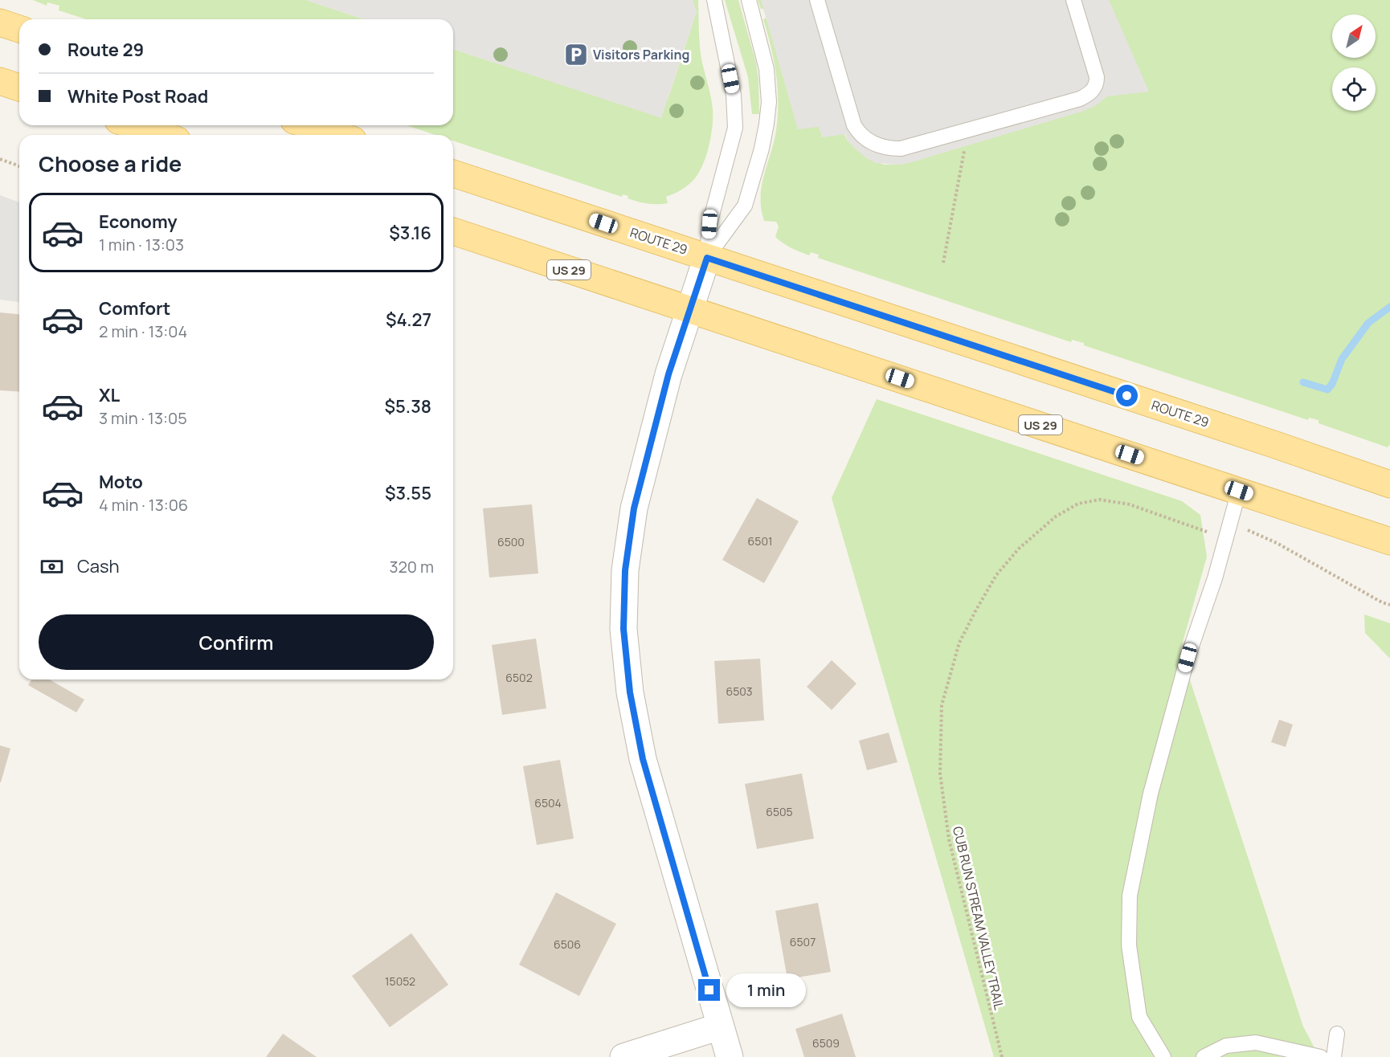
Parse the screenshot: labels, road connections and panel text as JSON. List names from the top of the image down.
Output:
{
  "streets": {
    "main road": ["ROUTE 29", "US 29"],
    "path": ["CUB RUN STREAM VALLEY TRAIL"]
  },
  "places": {
    "parking": ["Visitors Parking"]
  },
  "house_numbers": [
    "6501",
    "6500",
    "6502",
    "6503",
    "6504",
    "6505",
    "6507",
    "6506",
    "15052",
    "6509"
  ],
  "north": "top right",
  "page": {
    "banner": ["Route 29", "White Post Road"],
    "heading": "Choose a ride",
    "list": [
      {
        "name": "Economy",
        "note": "1 min · 13:03",
        "value": "$3.16"
      },
      {
        "name": "Comfort",
        "note": "2 min · 13:04",
        "value": "$4.27"
      },
      {
        "name": "XL",
        "note": "3 min · 13:05",
        "value": "$5.38"
      },
      {
        "name": "Moto",
        "note": "4 min · 13:06",
        "value": "$3.55"
      }
    ],
    "pay": ["Cash", "320 m"],
    "buttons": "Confirm",
    "bubble": "1 min"
  }
}
